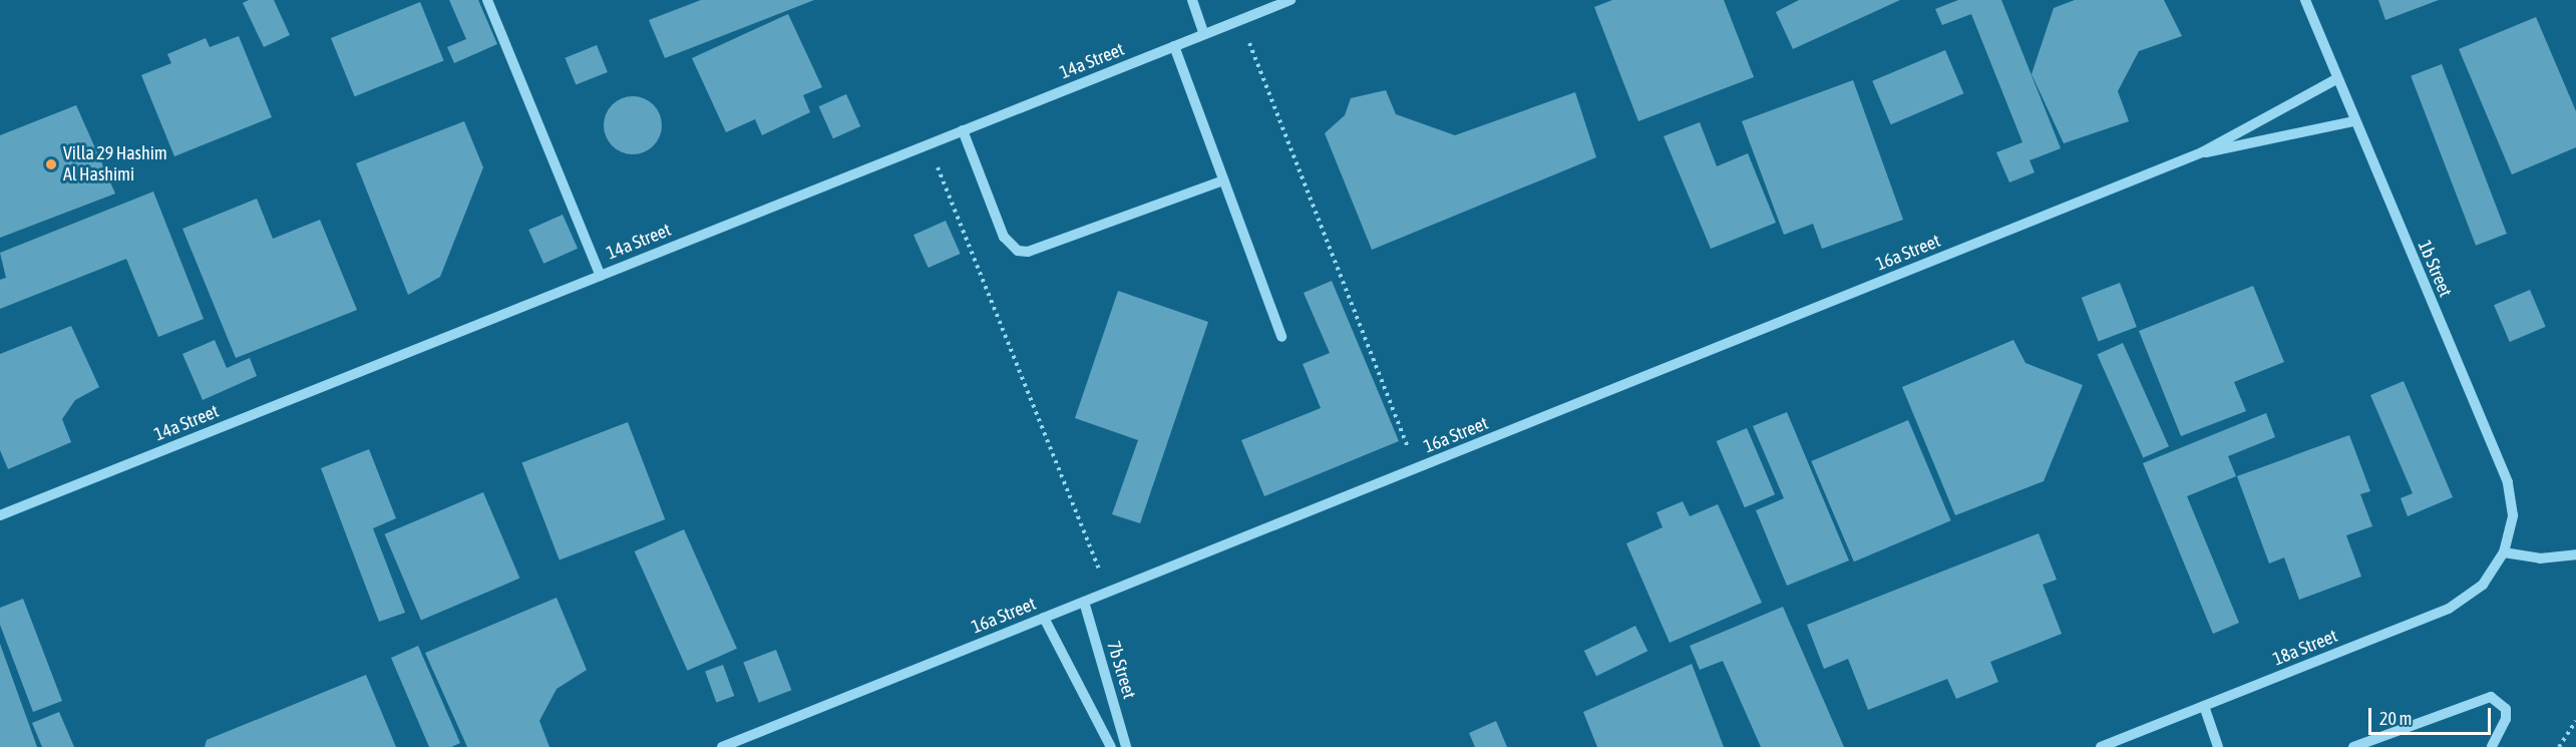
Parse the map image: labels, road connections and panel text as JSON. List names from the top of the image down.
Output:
{
  "streets": {
    "street": [
      "14a Street",
      "16a Street",
      "1b Street",
      "18a Street",
      "7b Street"
    ]
  },
  "crossings": [
    ["16a Street", "1b Street"],
    ["16a Street", "7b Street"],
    ["1b Street", "18a Street"]
  ],
  "places": ["Villa 29 Hashim Al Hashimi"],
  "scale_bar": "20 m"
}
